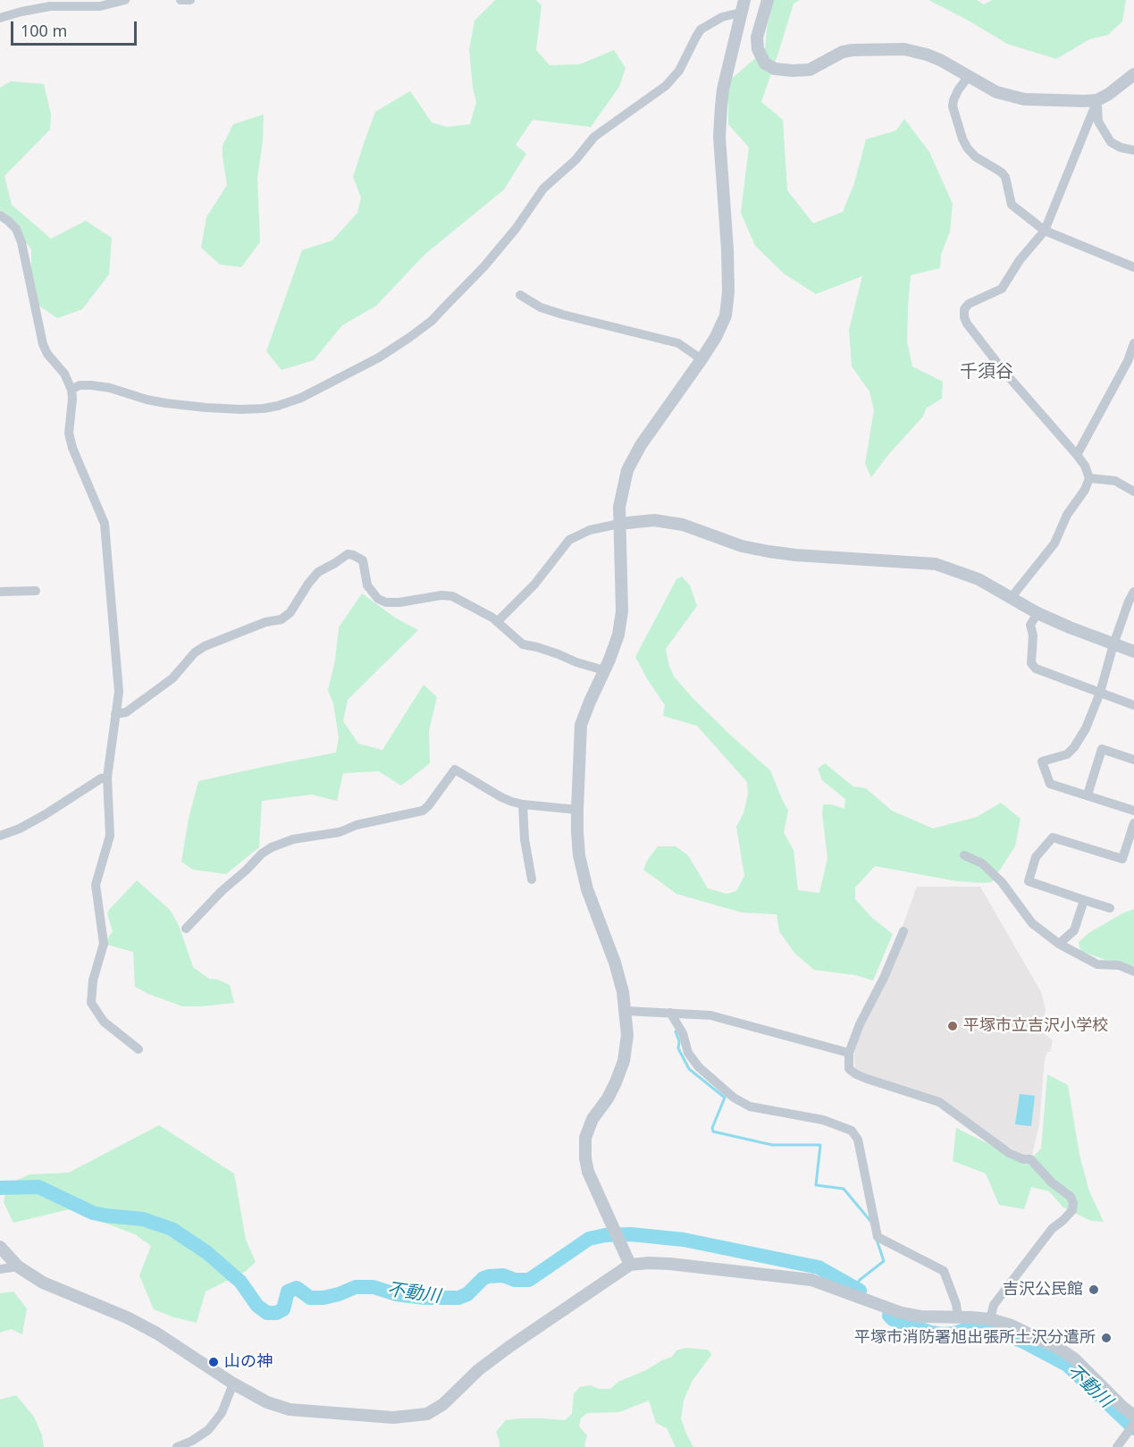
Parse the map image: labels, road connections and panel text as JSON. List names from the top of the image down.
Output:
{
  "districts": ["千須谷"],
  "water": ["不動川"],
  "places": [
    "平塚市立吉沢小学校",
    "吉沢公民館",
    "平塚市消防署旭出張所土沢分遣所",
    "山の神"
  ],
  "scale_bar": "100 m"
}
